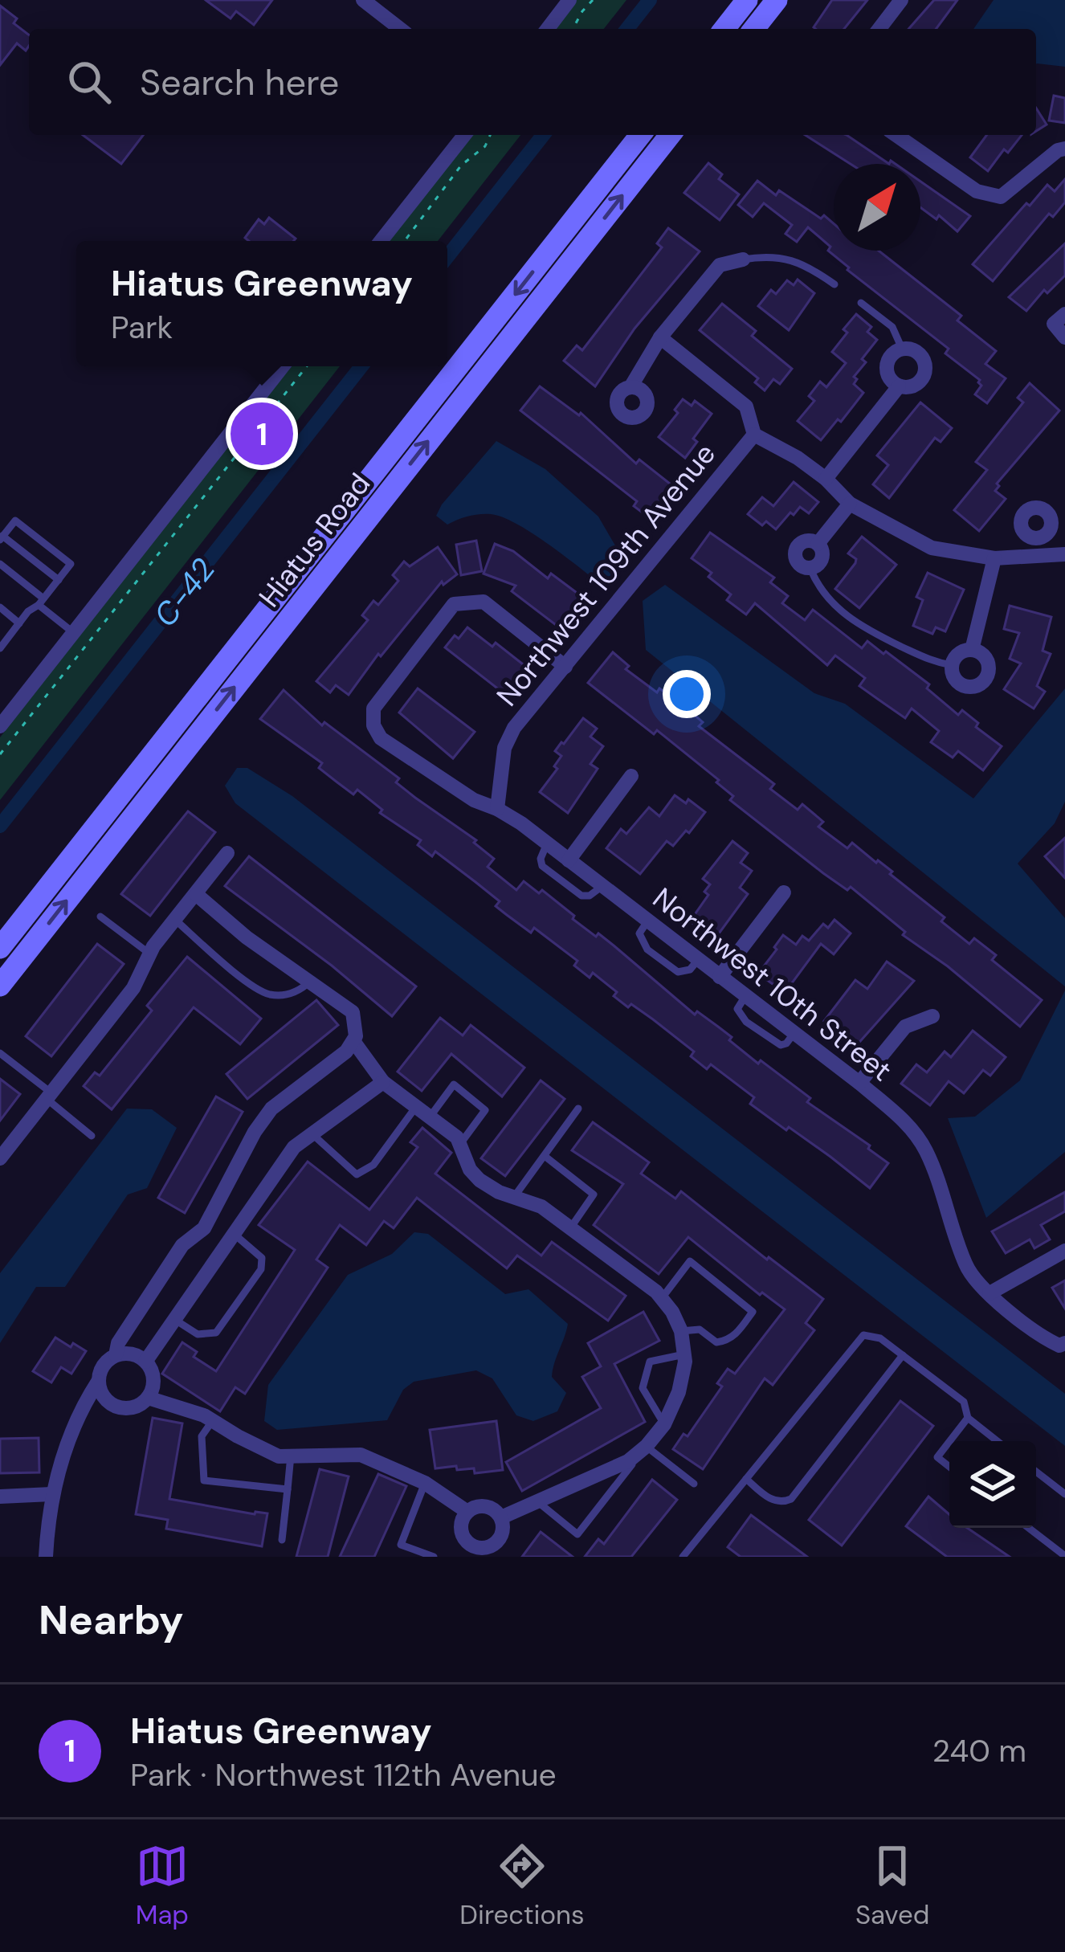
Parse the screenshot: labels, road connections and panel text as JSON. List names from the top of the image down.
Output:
{
  "streets": {
    "main road": ["Hiatus Road"],
    "street": ["Northwest 109th Avenue", "Northwest 10th Street"]
  },
  "crossings": [
    ["Northwest 109th Avenue", "Northwest 10th Street"]
  ],
  "water": ["C-42"],
  "north": "top right",
  "page": {
    "search": "Search here",
    "popup": ["Hiatus Greenway", "Park"],
    "pins": "1",
    "heading": "Nearby",
    "list": [
      {
        "mark": "1",
        "name": "Hiatus Greenway",
        "note": "Park · Northwest 112th Avenue",
        "value": "240 m"
      }
    ],
    "nav": ["Map", "Directions", "Saved"]
  }
}
